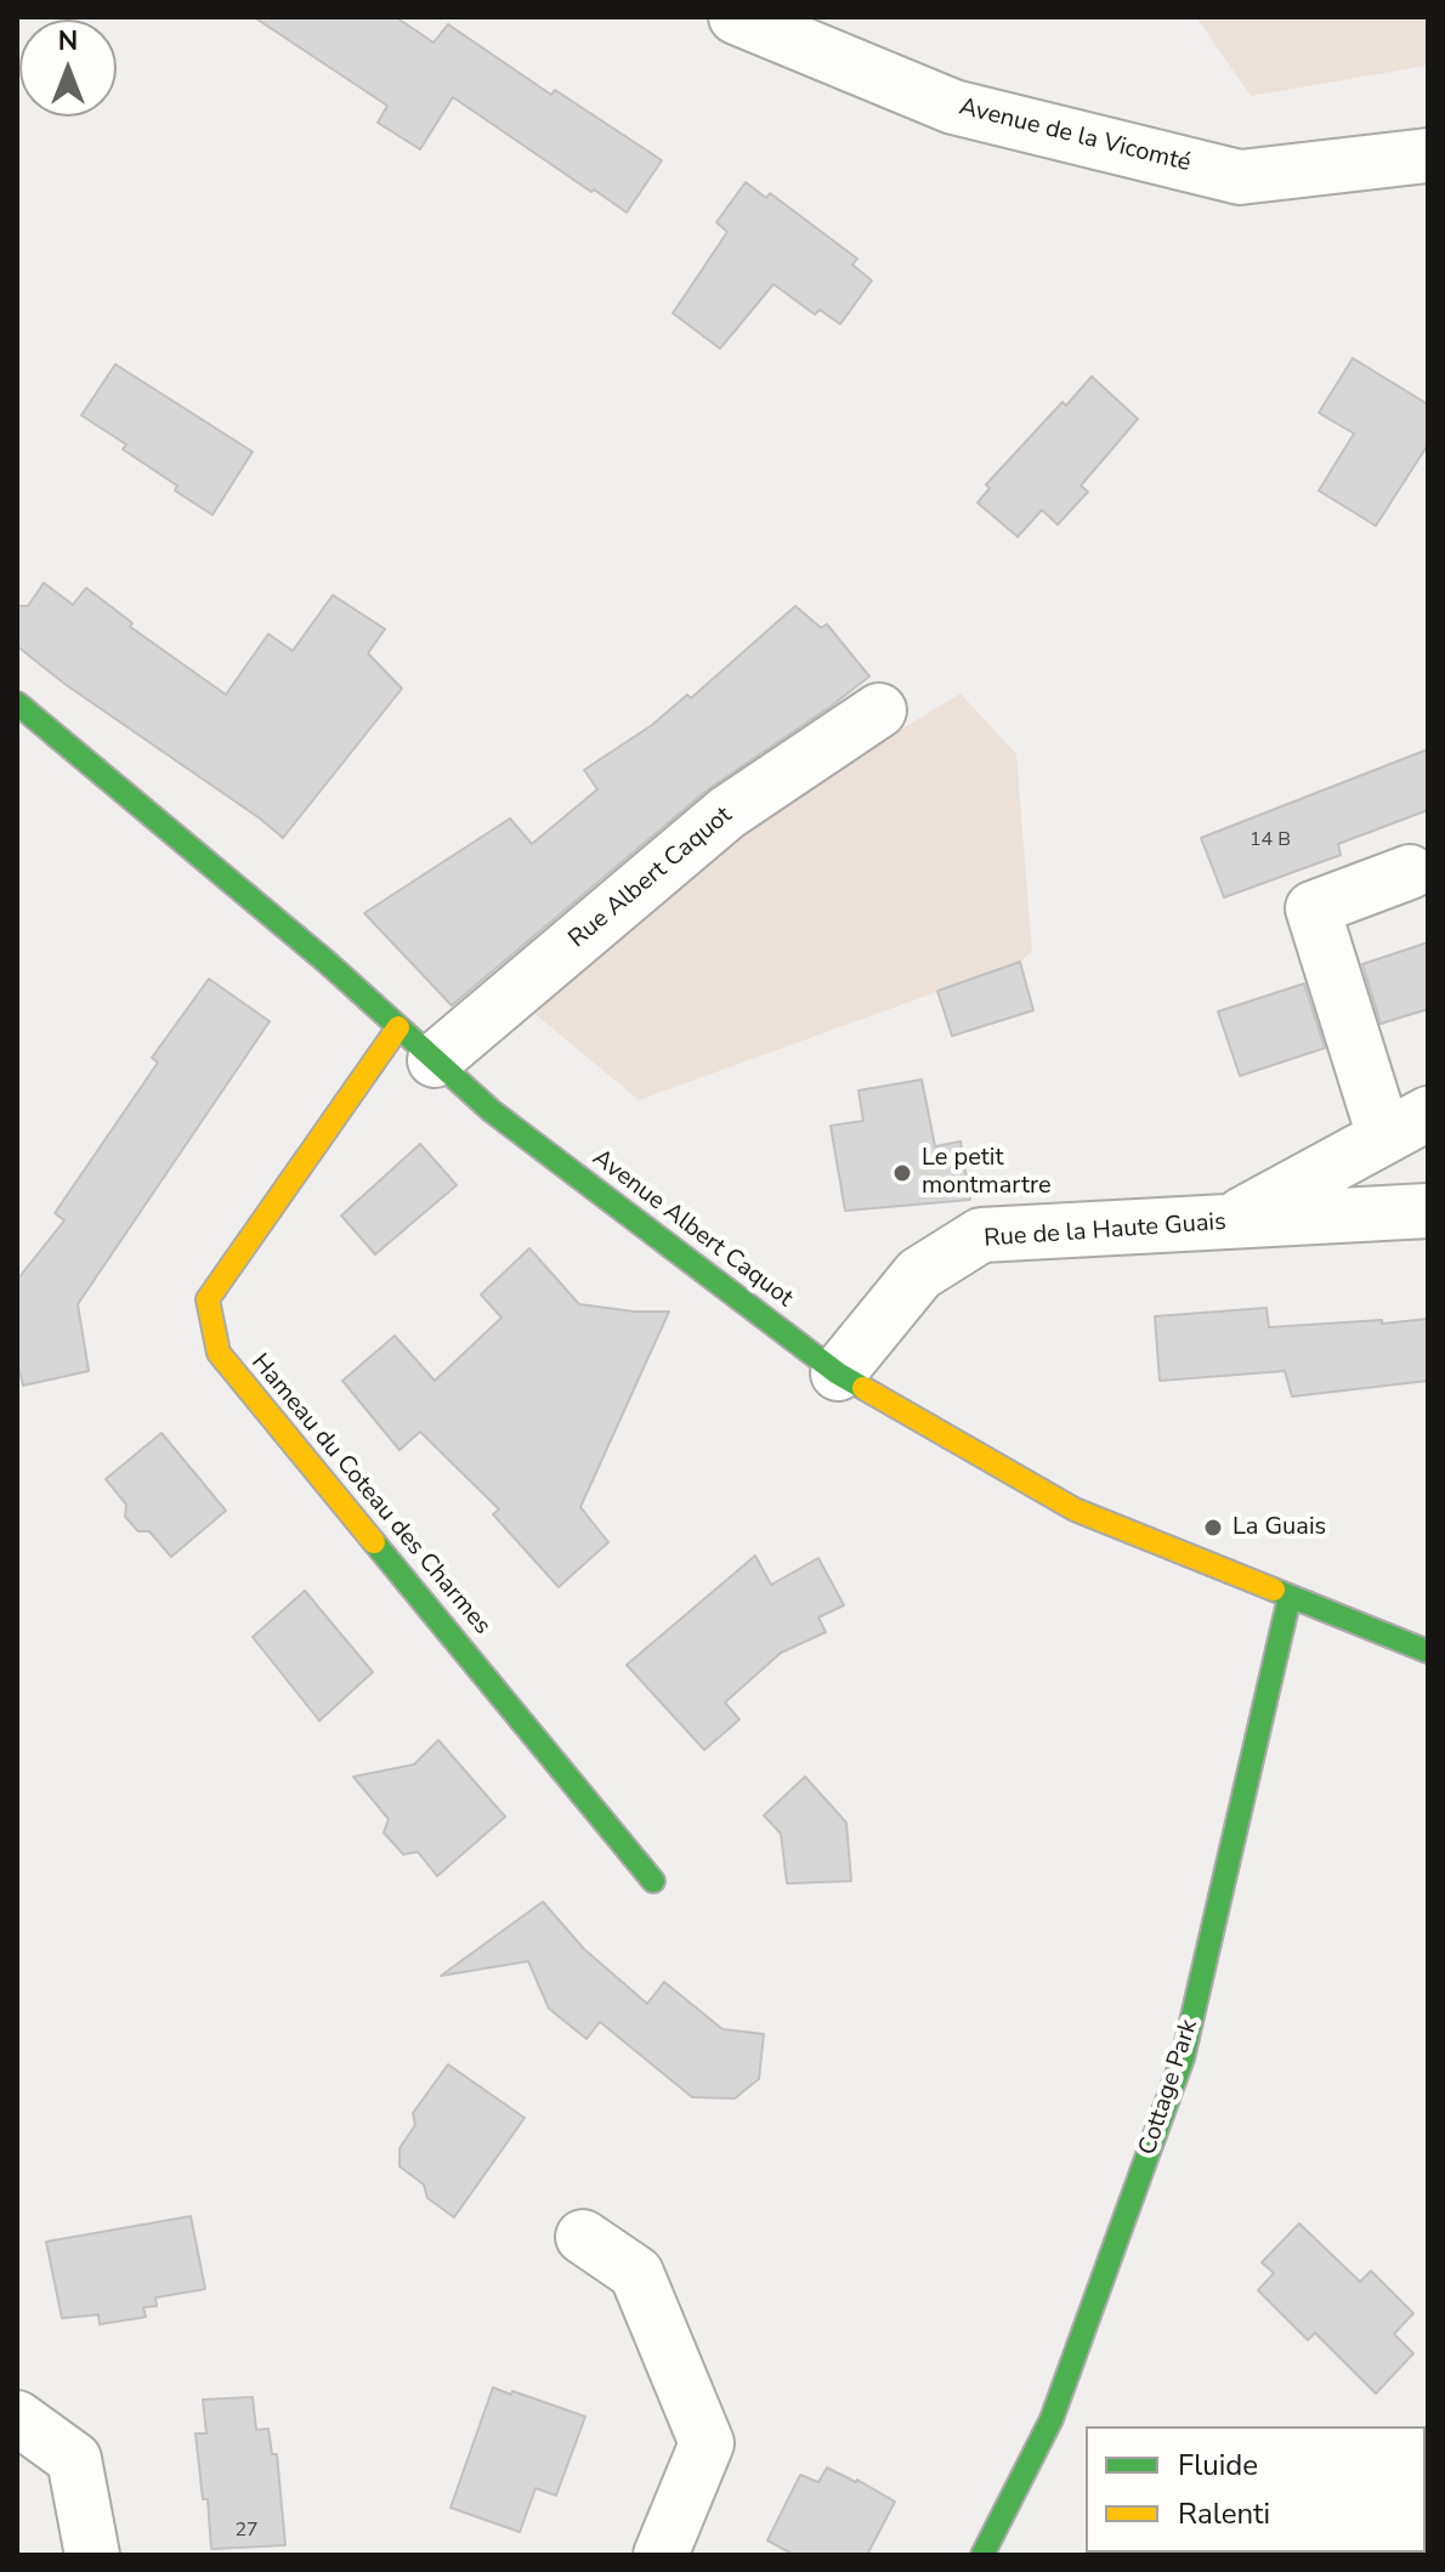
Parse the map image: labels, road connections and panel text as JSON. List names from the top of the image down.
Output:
{
  "streets": {
    "street": [
      "Avenue de la Vicomté",
      "Rue Albert Caquot",
      "Avenue Albert Caquot",
      "Rue de la Haute Guais",
      "Hameau du Coteau des Charmes",
      "Cottage Park"
    ]
  },
  "crossings": [
    ["Rue Albert Caquot", "Avenue Albert Caquot"],
    ["Rue Albert Caquot", "Hameau du Coteau des Charmes"],
    ["Avenue Albert Caquot", "Rue de la Haute Guais"],
    ["Avenue Albert Caquot", "Hameau du Coteau des Charmes"],
    ["Avenue Albert Caquot", "Cottage Park"]
  ],
  "places": ["Le petit montmartre", "La Guais"],
  "house_numbers": ["14 B", "27"],
  "legend": ["Fluide", "Ralenti"],
  "north": "top"
}
